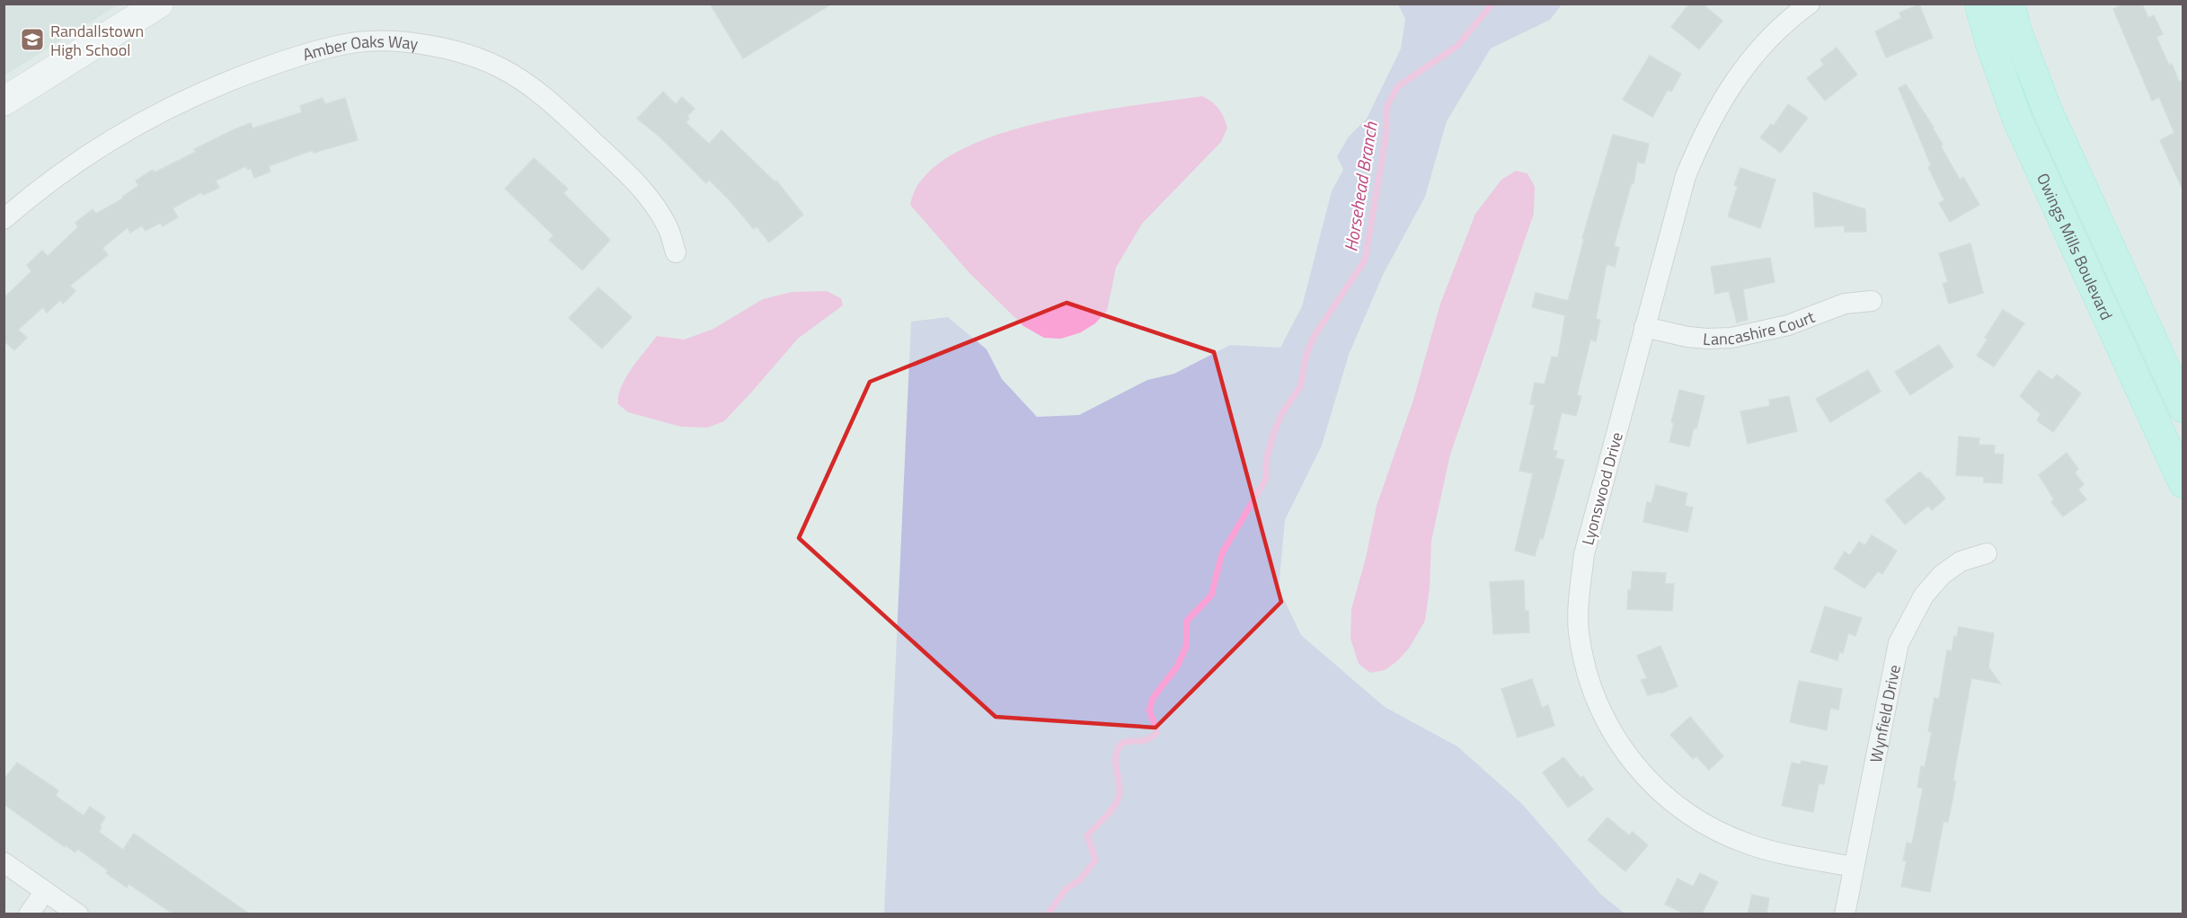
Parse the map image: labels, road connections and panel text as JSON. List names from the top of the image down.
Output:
{
  "streets": {
    "main road": ["Owings Mills Boulevard"],
    "street": [
      "Amber Oaks Way",
      "Lancashire Court",
      "Lyonswood Drive",
      "Wynfield Drive"
    ]
  },
  "crossings": [
    ["Lancashire Court", "Lyonswood Drive"],
    ["Lyonswood Drive", "Wynfield Drive"]
  ],
  "water": ["Horsehead Branch"],
  "places": {
    "school or university": ["Randallstown High School"]
  }
}
